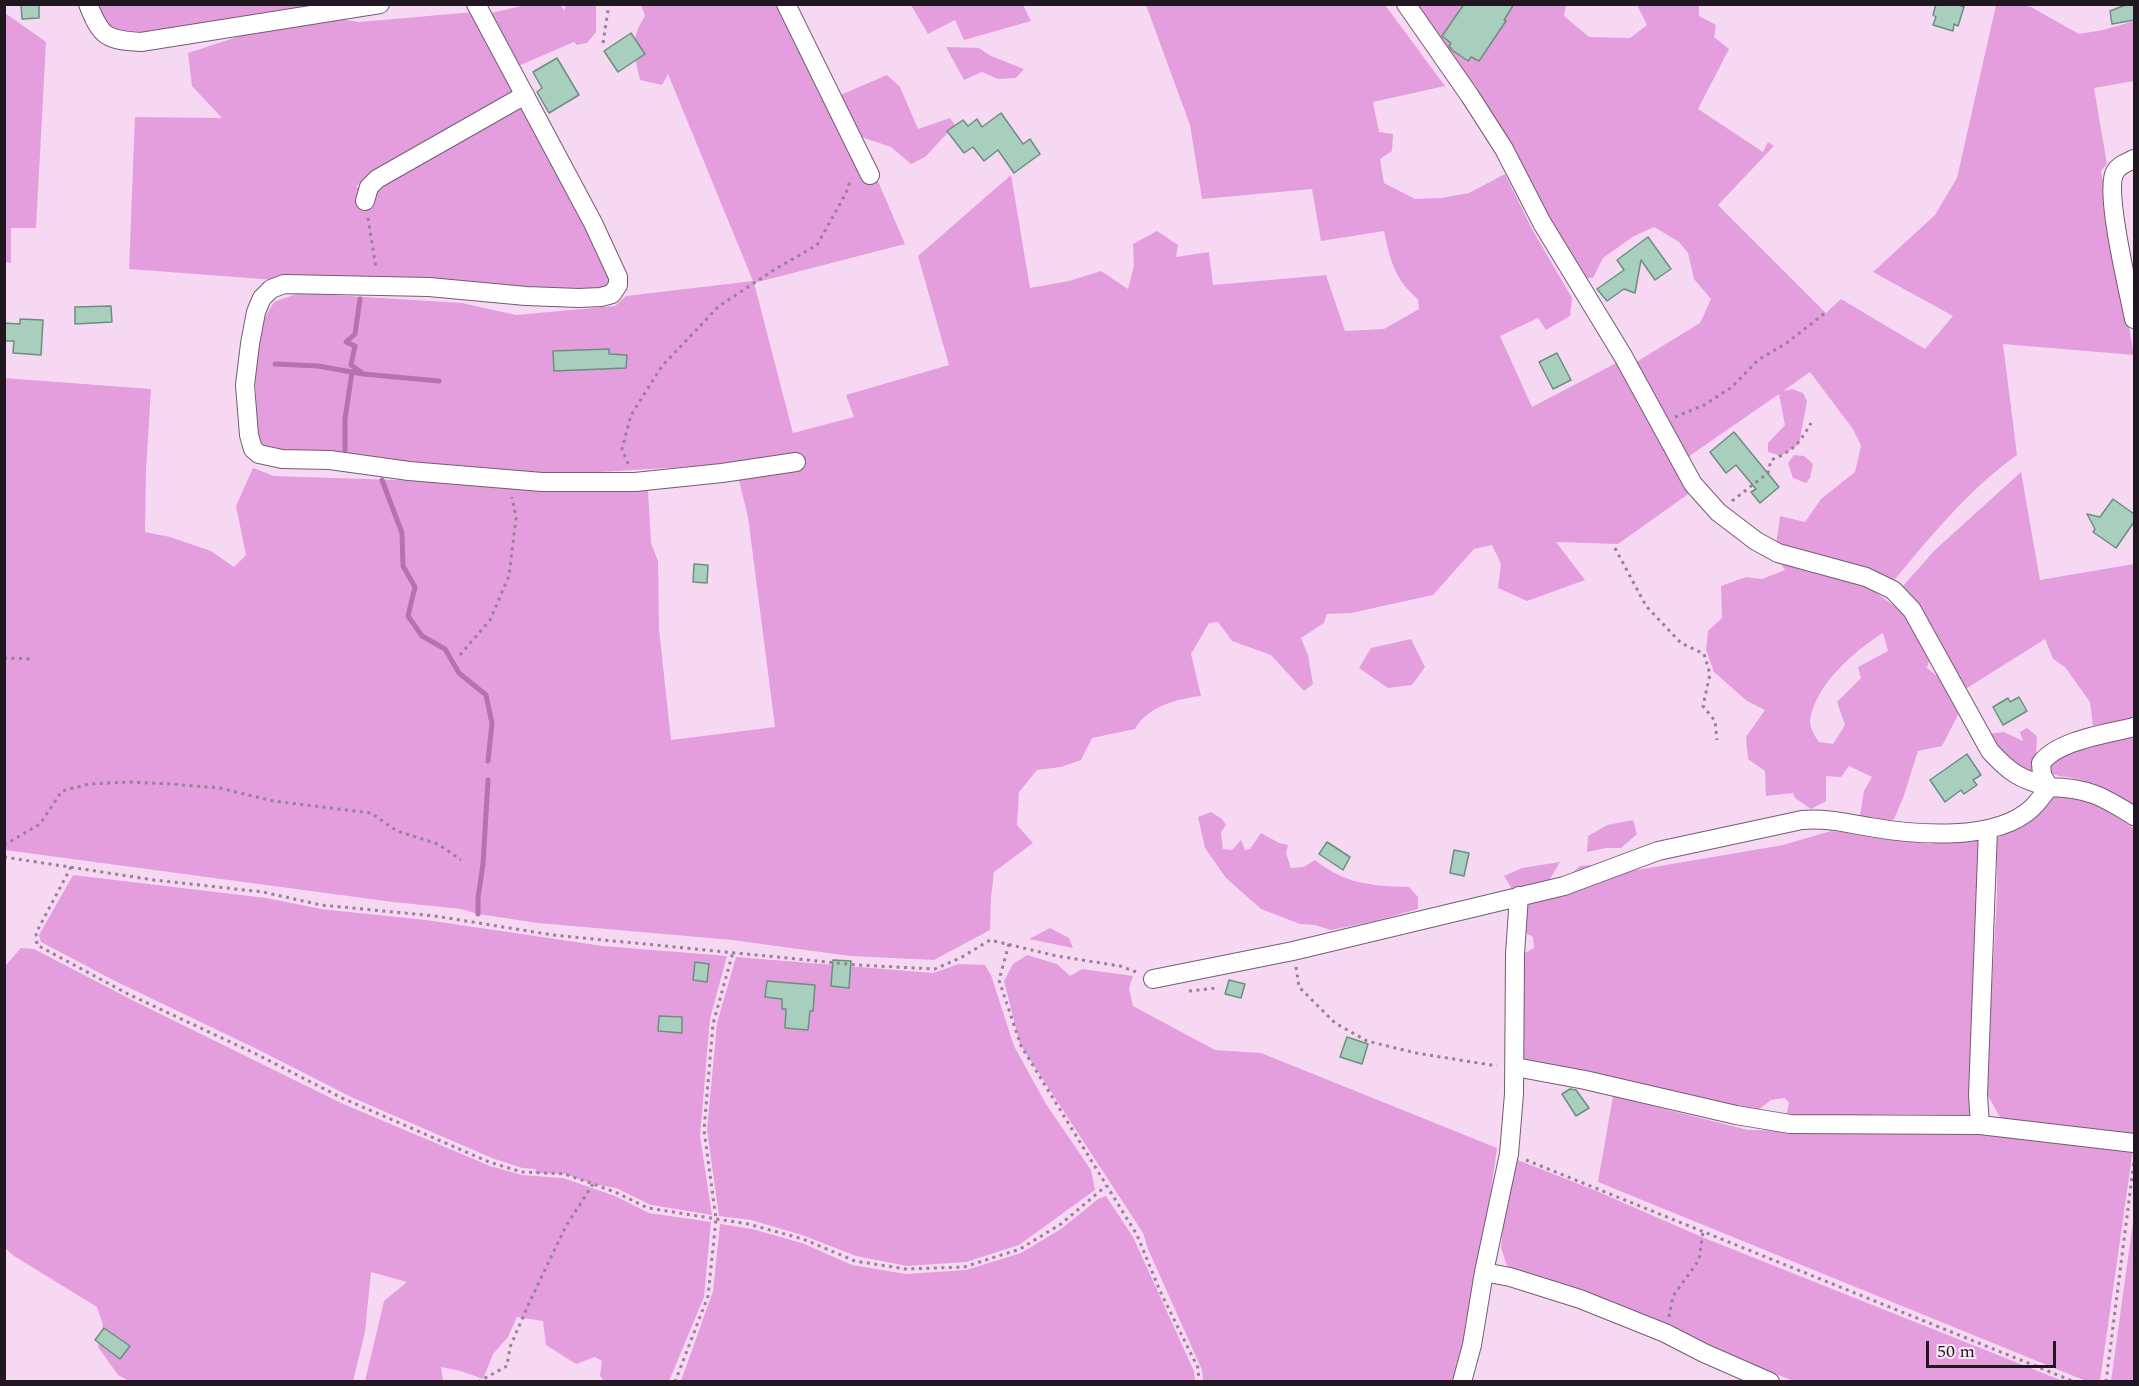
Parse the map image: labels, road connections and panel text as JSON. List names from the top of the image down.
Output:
{
  "scale_bar": "50 m"
}
